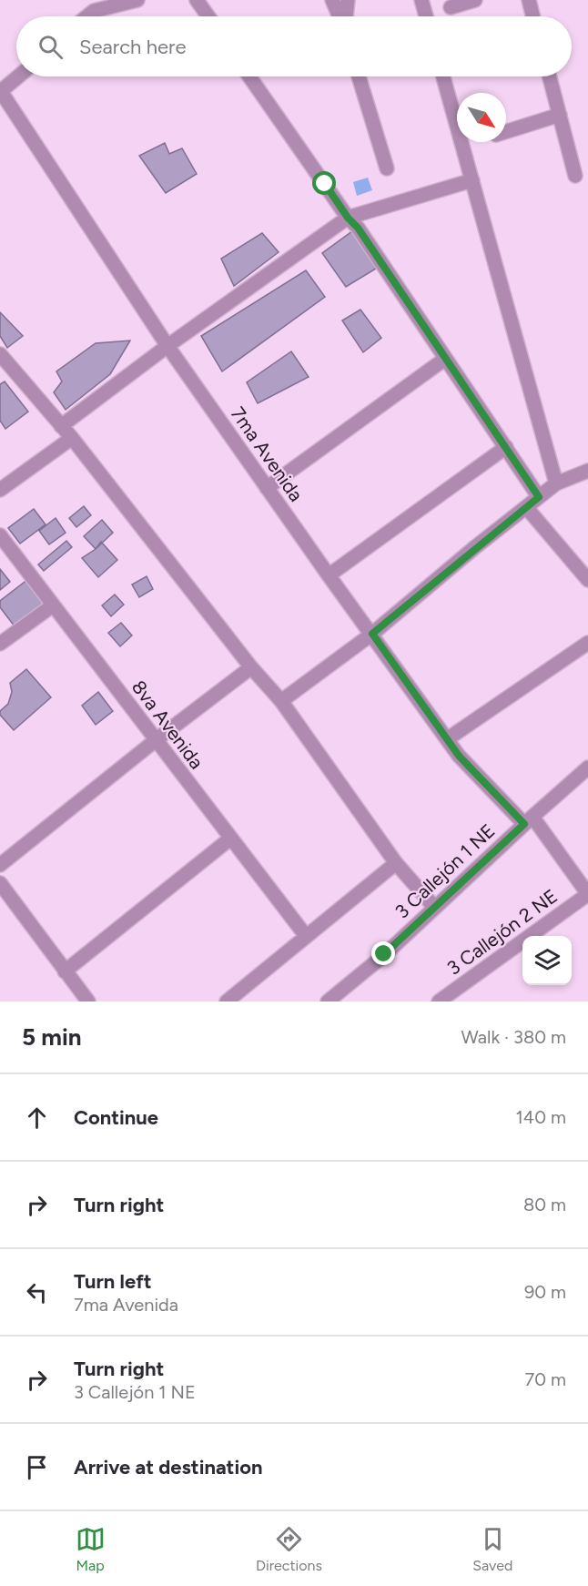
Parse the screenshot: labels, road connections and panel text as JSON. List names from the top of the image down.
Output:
{
  "streets": {
    "street": [
      "7ma Avenida",
      "8va Avenida",
      "3 Callejón 1 NE",
      "3 Callejón 2 NE"
    ]
  },
  "crossings": [
    ["7ma Avenida", "3 Callejón 1 NE"],
    ["7ma Avenida", "3 Callejón 2 NE"]
  ],
  "north": "bottom right",
  "page": {
    "search": "Search here",
    "heading": ["5 min", "Walk · 380 m"],
    "list": [
      ["Continue", "140 m"],
      ["Turn right", "80 m"],
      ["Turn left", "7ma Avenida", "90 m"],
      ["Turn right", "3 Callejón 1 NE", "70 m"],
      "Arrive at destination"
    ],
    "nav": ["Map", "Directions", "Saved"]
  }
}
